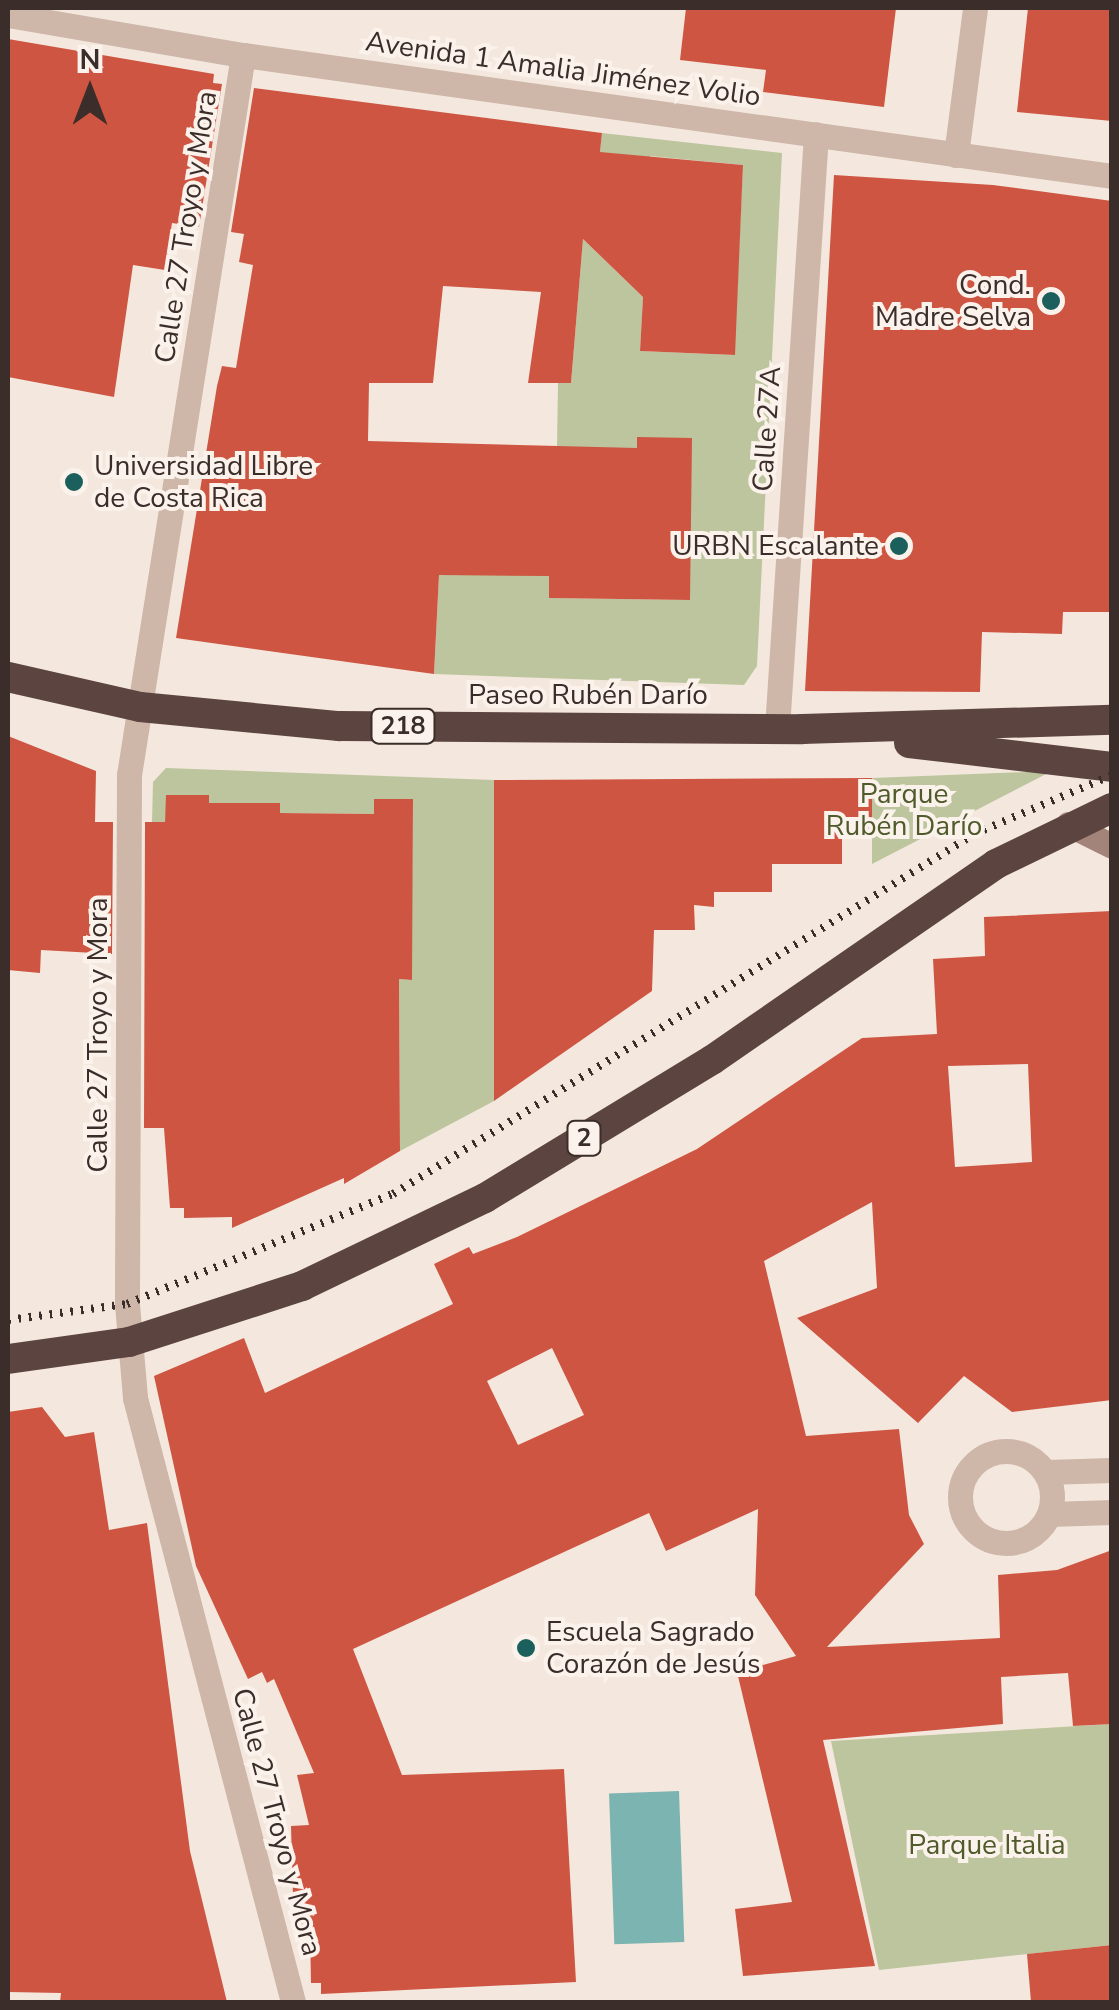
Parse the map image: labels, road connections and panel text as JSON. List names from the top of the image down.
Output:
{
  "streets": {
    "highway": ["Paseo Rubén Darío", "218", "2"],
    "street": ["Avenida 1 Amalia Jiménez Volio", "Calle 27 Troyo y Mora", "Calle 27A"]
  },
  "crossings": [
    ["Avenida 1 Amalia Jiménez Volio", "Calle 27 Troyo y Mora"],
    ["Avenida 1 Amalia Jiménez Volio", "Calle 27A"],
    ["Calle 27 Troyo y Mora", "Paseo Rubén Darío"],
    ["Calle 27 Troyo y Mora", "2"],
    ["Calle 27A", "Paseo Rubén Darío"]
  ],
  "parks": ["Parque Rubén Darío", "Parque Italia"],
  "places": [
    "Cond. Madre Selva",
    "Universidad Libre de Costa Rica",
    "URBN Escalante",
    "Escuela Sagrado Corazón de Jesús"
  ],
  "north": "top"
}
